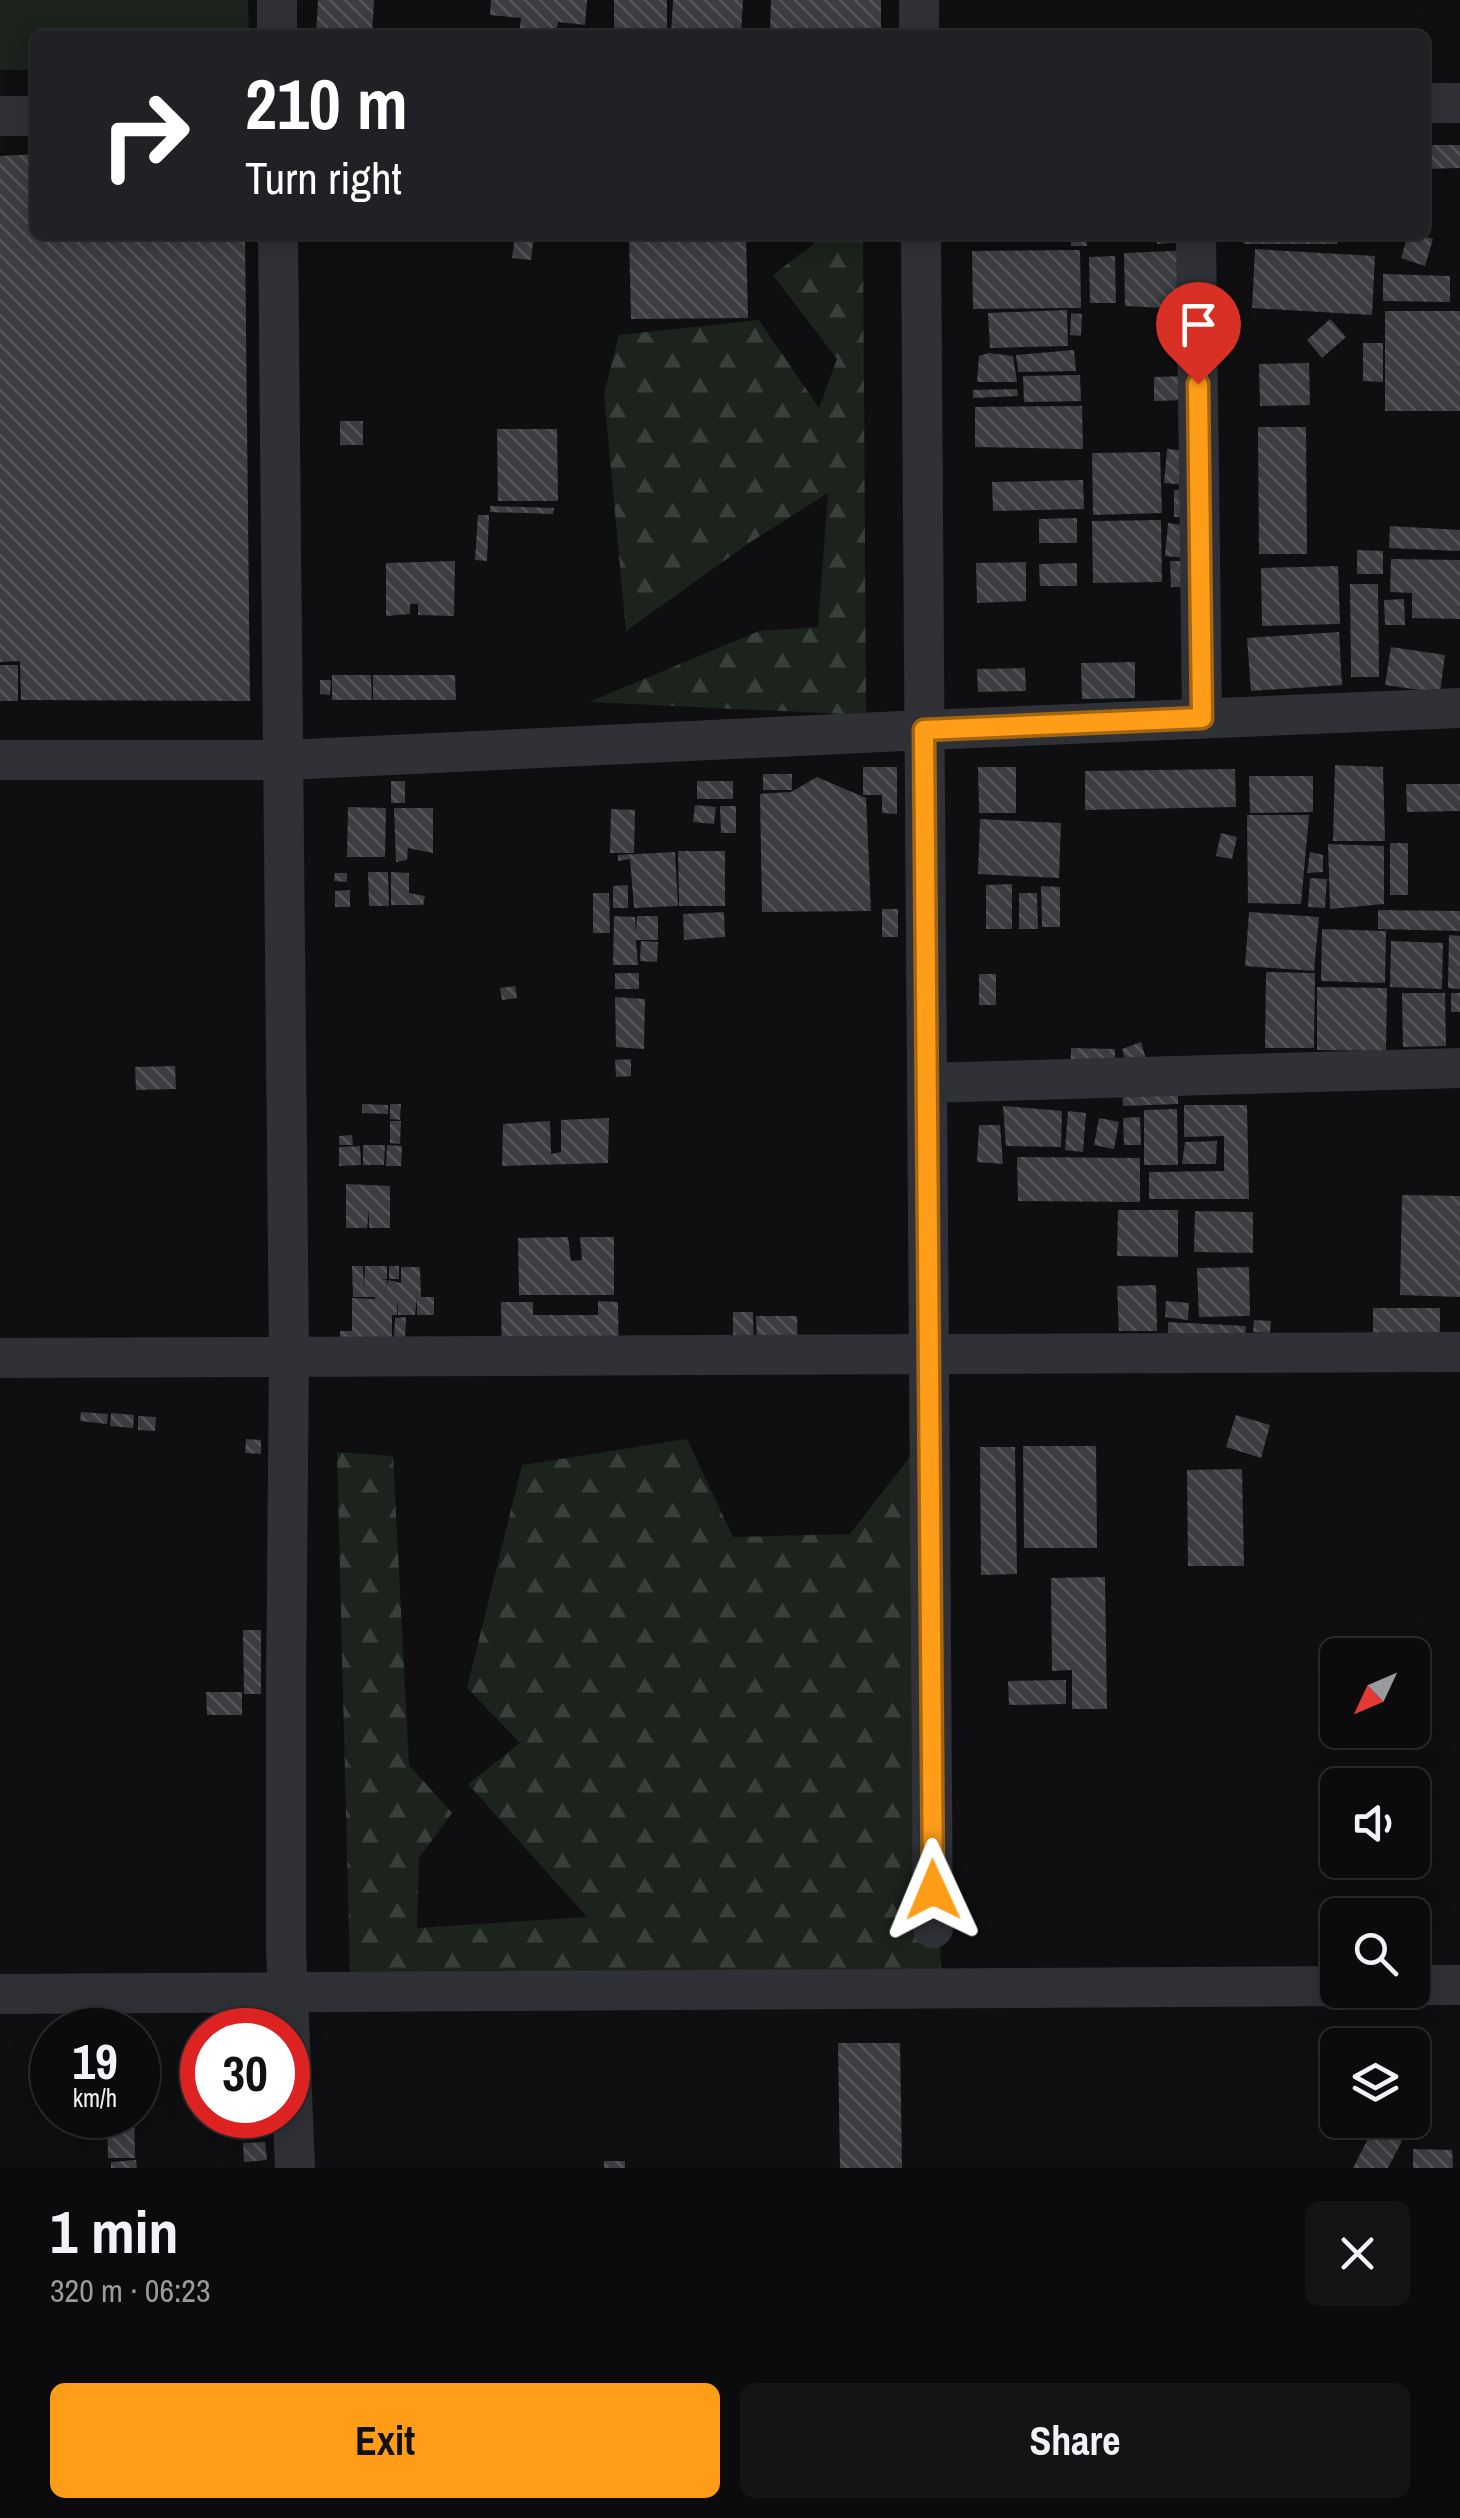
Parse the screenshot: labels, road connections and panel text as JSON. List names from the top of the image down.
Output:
{
  "north": "bottom left",
  "page": {
    "turn": ["210 m", "Turn right"],
    "speed": "19 km/h",
    "limit": "30",
    "heading": ["1 min", "320 m · 06:23"],
    "buttons": ["Exit", "Share"]
  }
}
